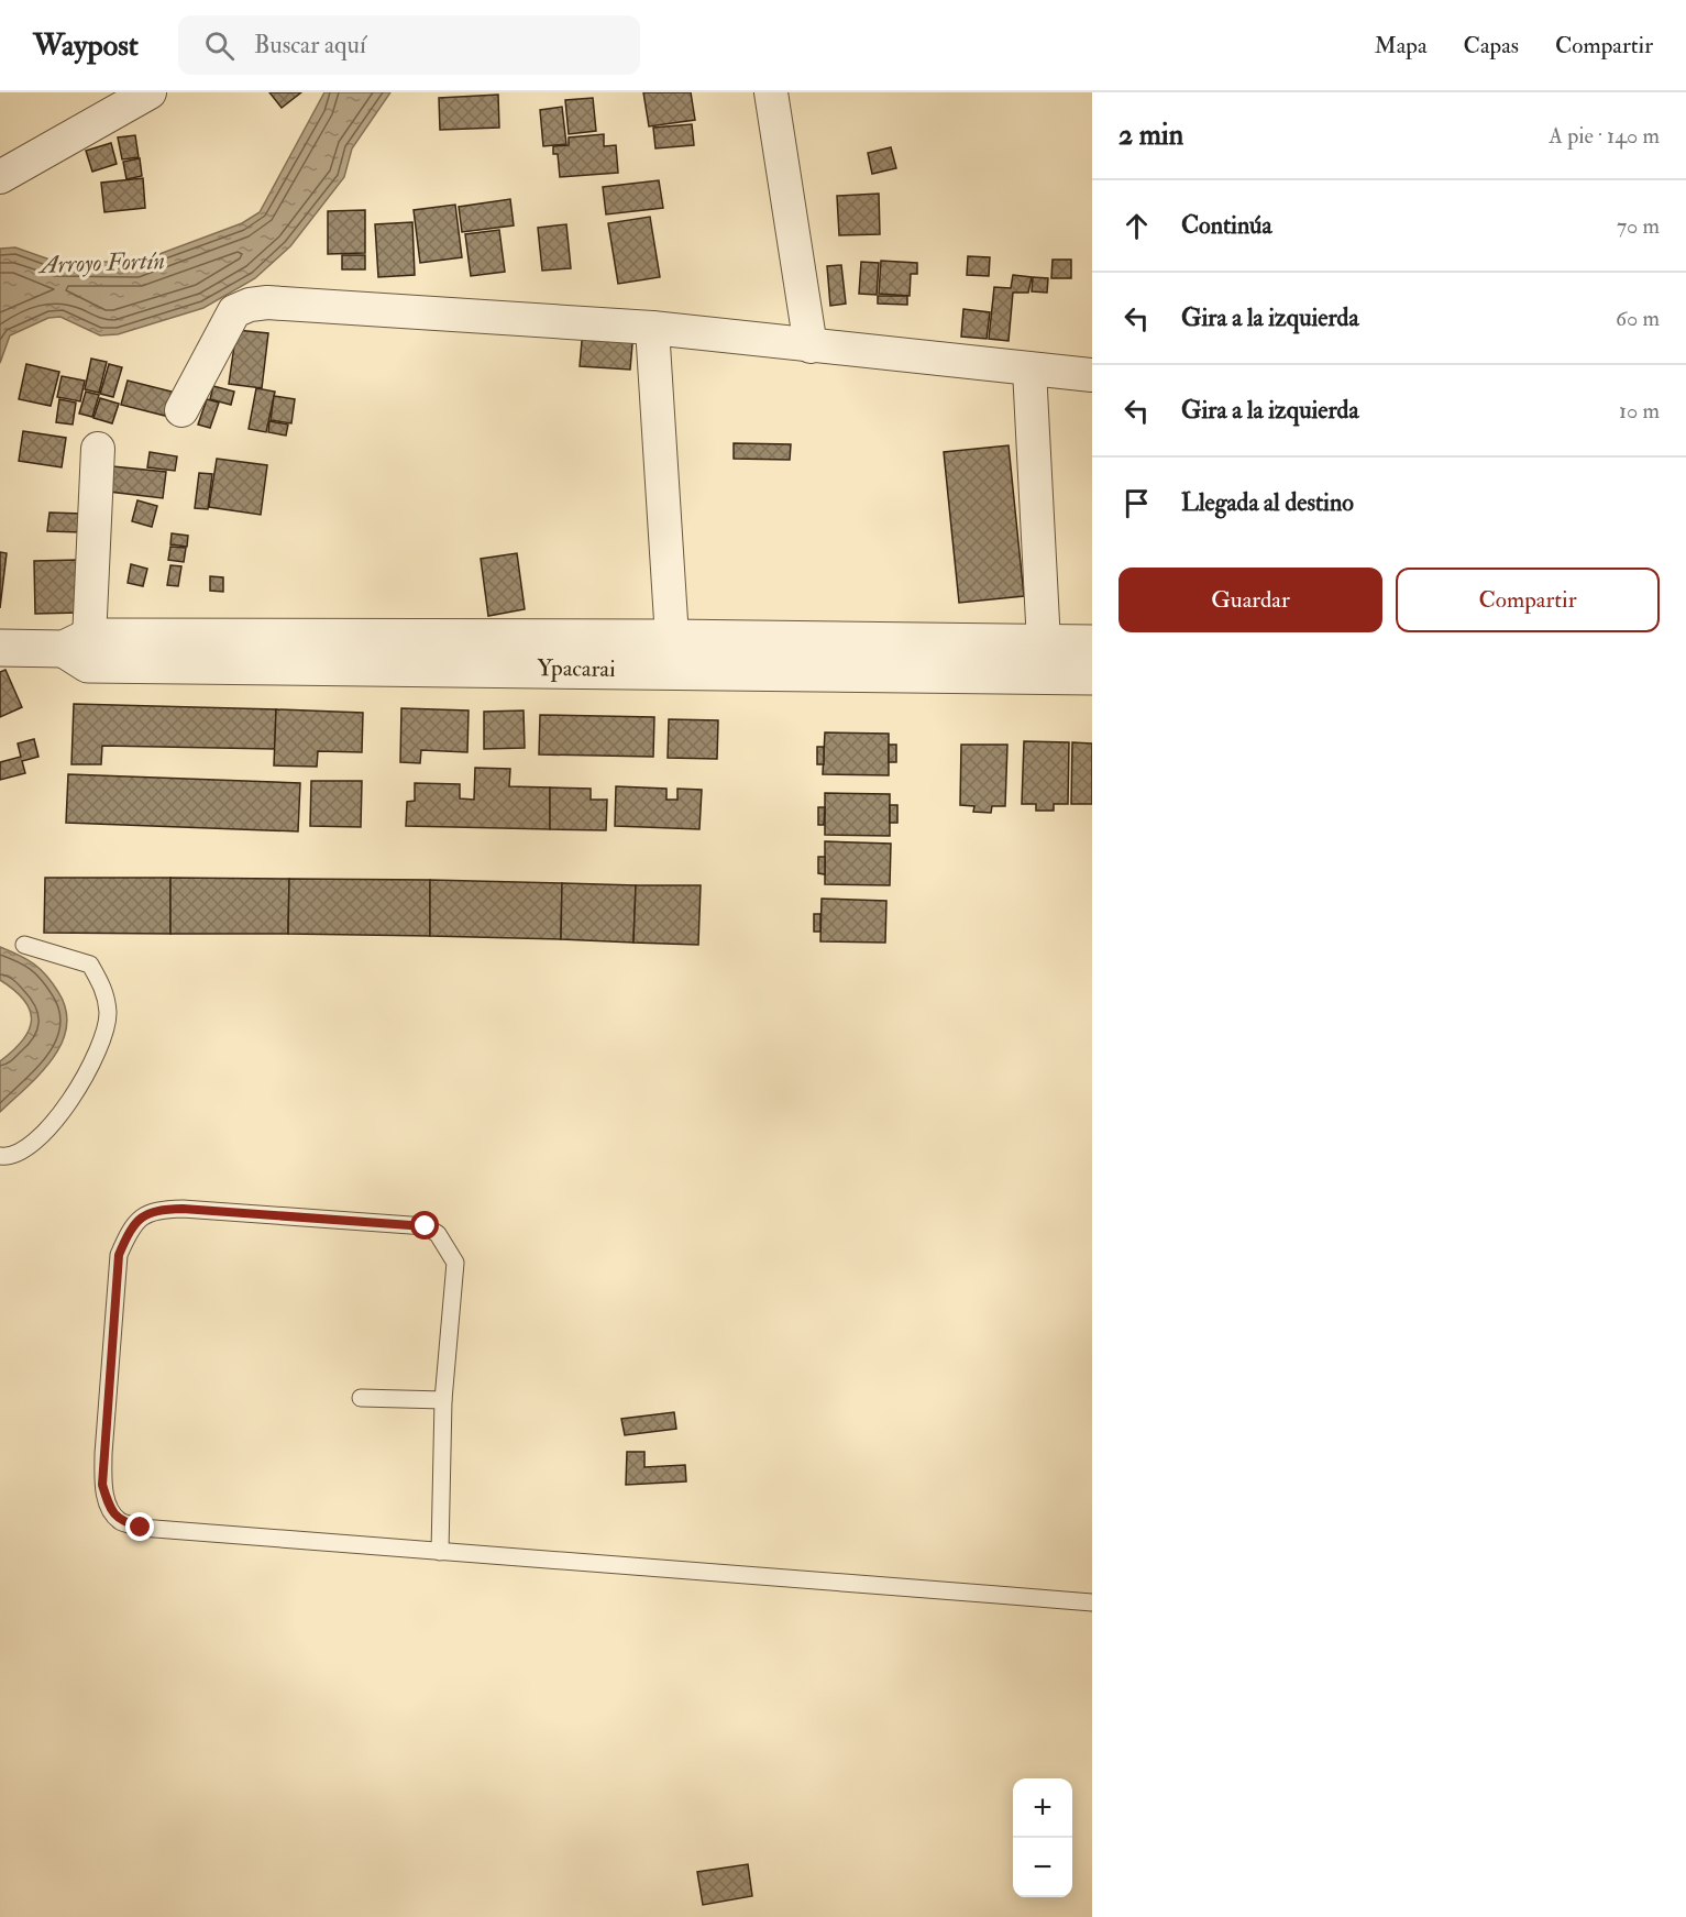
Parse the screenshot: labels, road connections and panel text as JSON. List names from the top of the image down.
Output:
{
  "streets": {
    "street": ["Ypacarai"]
  },
  "water": ["Arroyo Fortín"],
  "page": {
    "header": "Waypost",
    "search": "Buscar aquí",
    "nav": ["Mapa", "Capas", "Compartir"],
    "heading": ["2 min", "A pie · 140 m"],
    "list": [
      ["Continúa", "70 m"],
      ["Gira a la izquierda", "60 m"],
      ["Gira a la izquierda", "10 m"],
      "Llegada al destino"
    ],
    "buttons": ["Guardar", "Compartir"],
    "map_buttons": ["+", "−"]
  }
}
